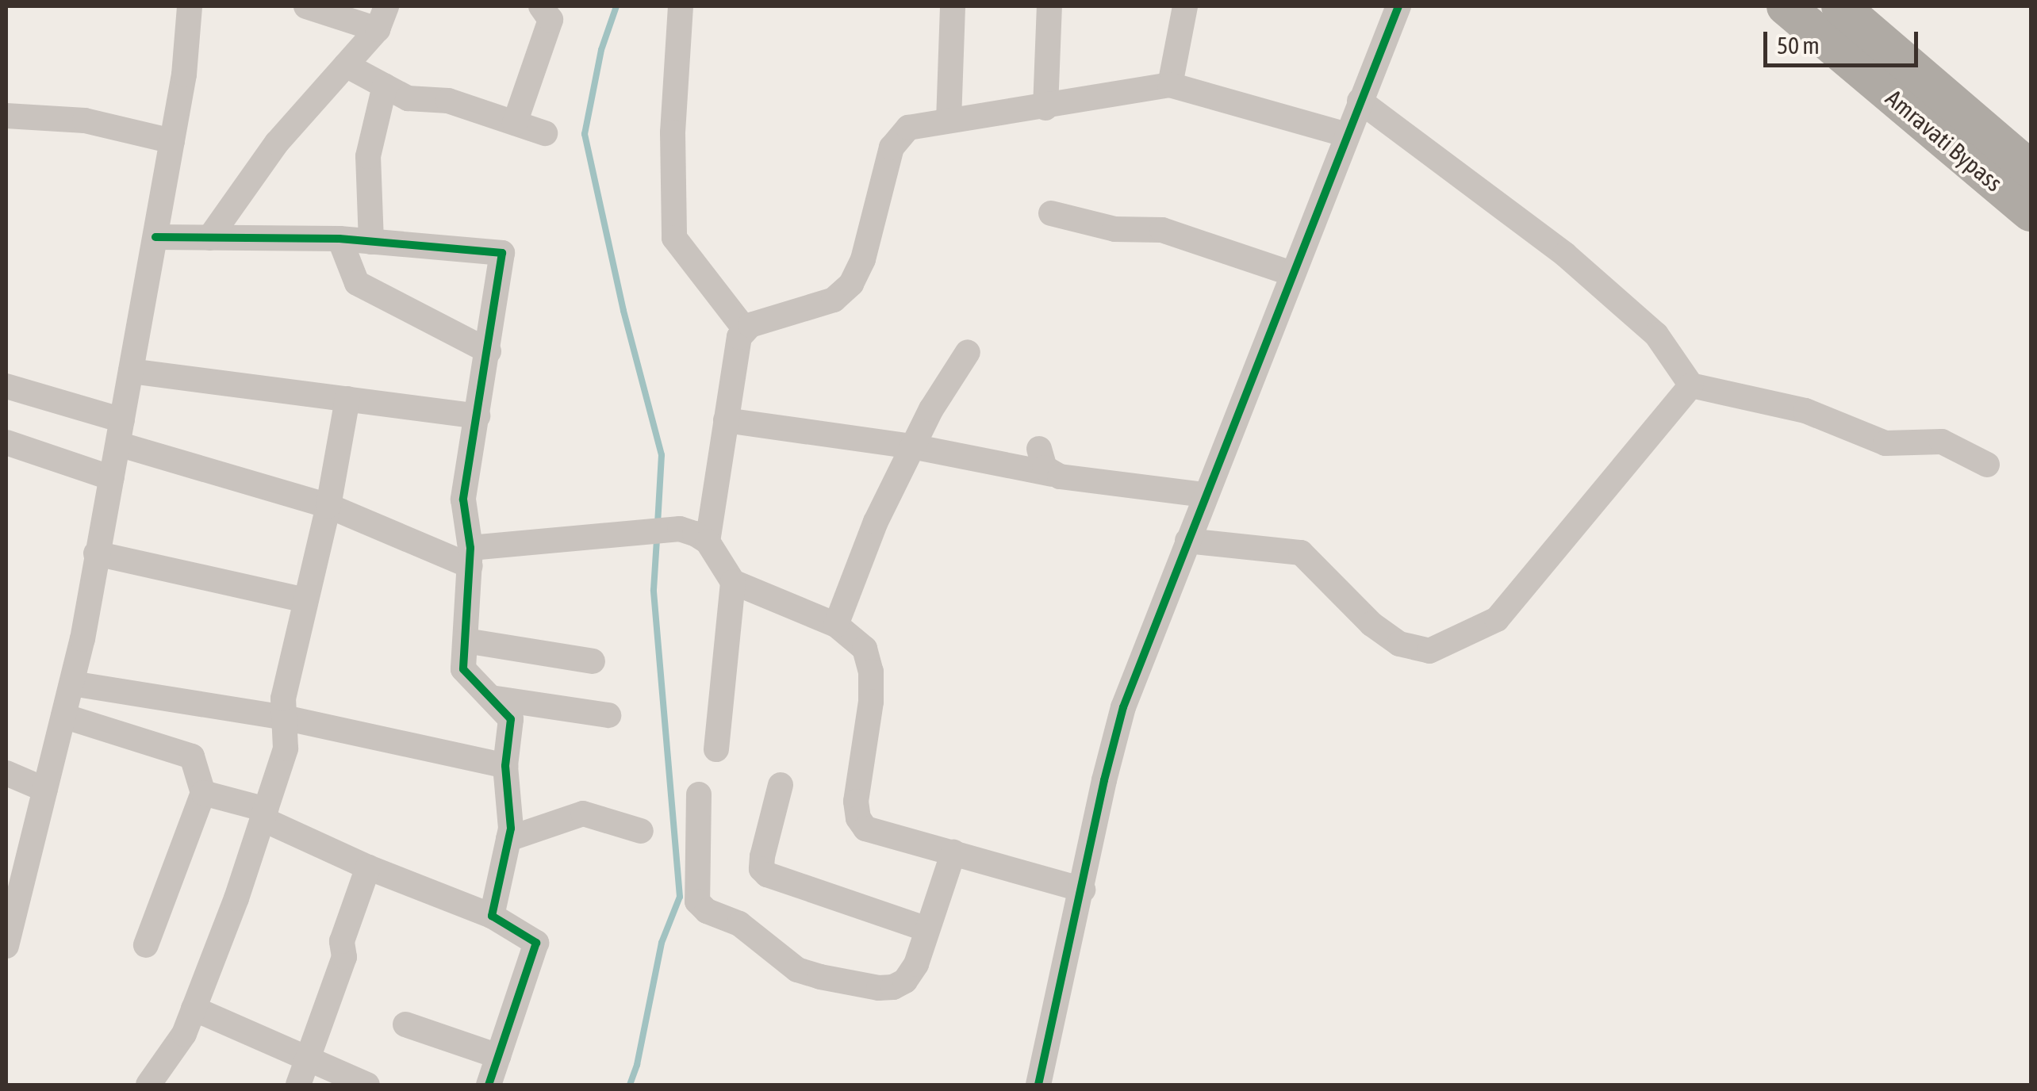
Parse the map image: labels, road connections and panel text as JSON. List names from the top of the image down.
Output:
{
  "streets": {
    "highway": ["Amravati Bypass"]
  },
  "scale_bar": "50 m"
}
